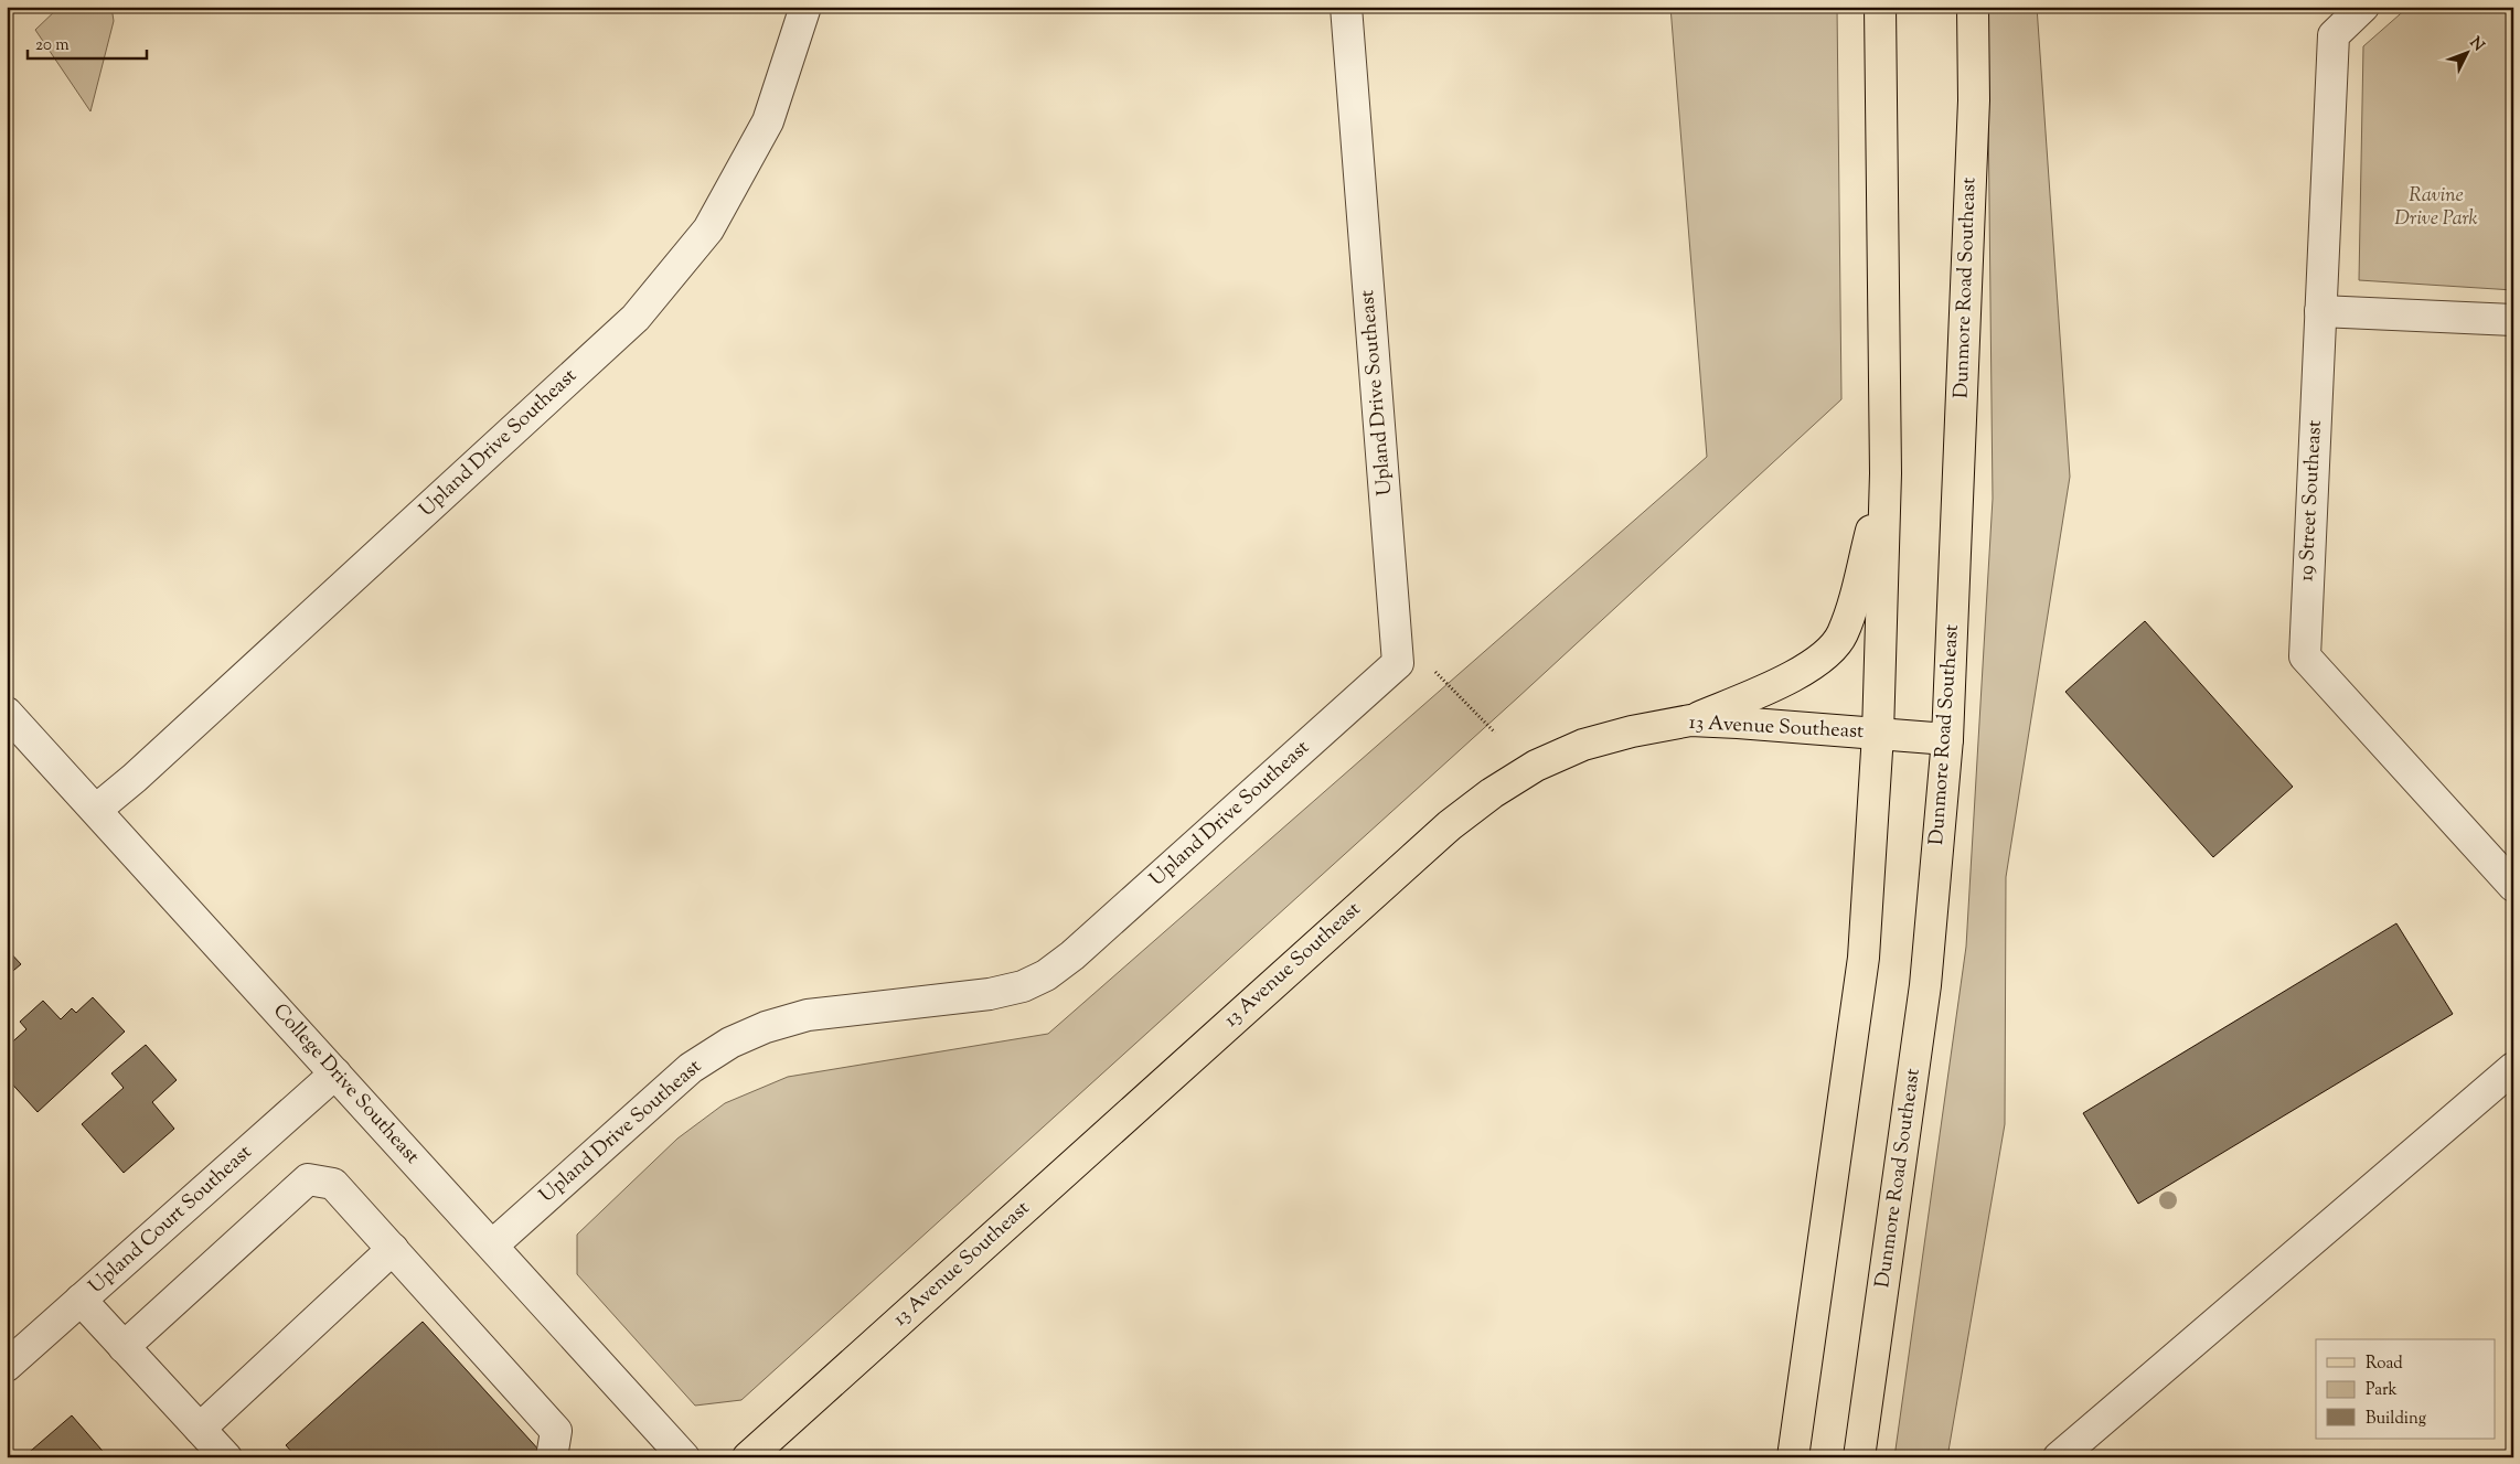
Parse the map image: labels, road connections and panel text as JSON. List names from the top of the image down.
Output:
{
  "streets": {
    "main road": ["Dunmore Road Southeast", "13 Avenue Southeast"],
    "street": [
      "Upland Drive Southeast",
      "19 Street Southeast",
      "College Drive Southeast",
      "Upland Court Southeast"
    ]
  },
  "crossings": [
    ["Dunmore Road Southeast", "13 Avenue Southeast"],
    ["Upland Drive Southeast", "College Drive Southeast"],
    ["College Drive Southeast", "Upland Court Southeast"]
  ],
  "parks": ["Ravine Drive Park"],
  "legend": ["Road", "Park", "Building"],
  "scale_bar": "20 m",
  "north": "top right"
}
